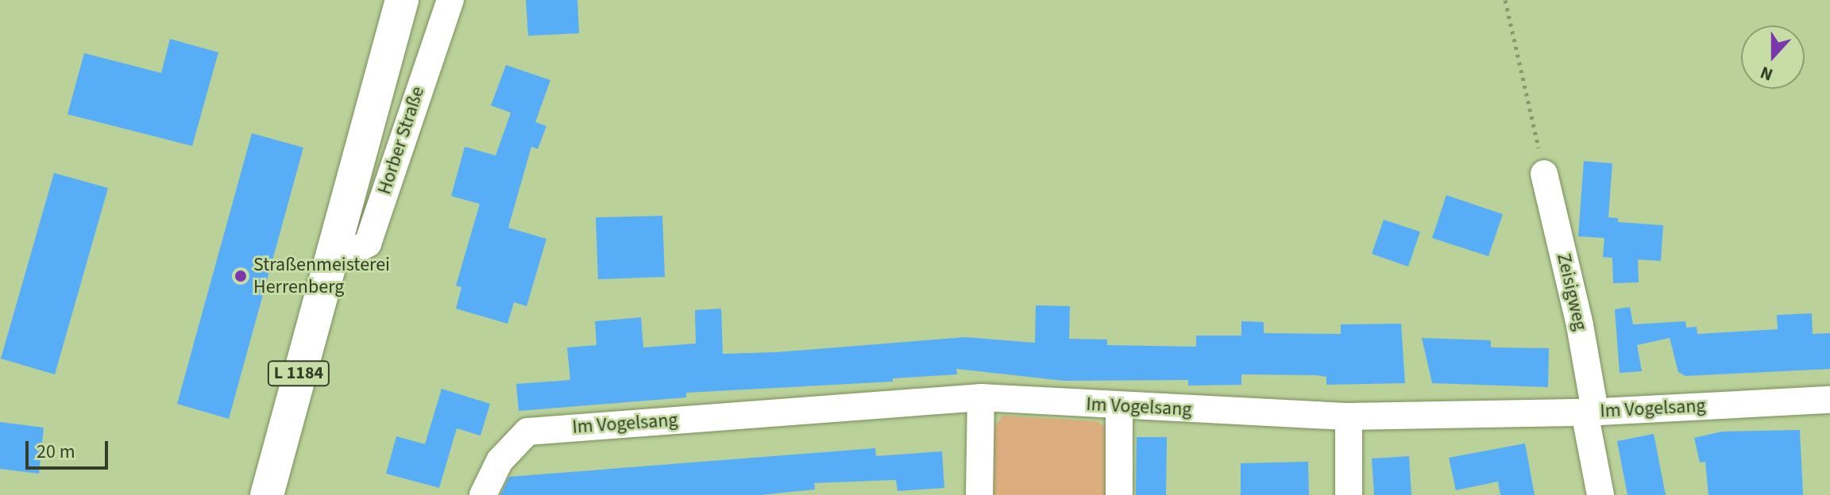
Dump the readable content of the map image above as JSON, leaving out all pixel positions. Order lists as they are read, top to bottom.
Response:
{
  "streets": {
    "main road": ["Horber Straße", "L 1184"],
    "street": ["Zeisigweg", "Im Vogelsang"]
  },
  "crossings": [
    ["Zeisigweg", "Im Vogelsang"]
  ],
  "places": ["Straßenmeisterei Herrenberg"],
  "scale_bar": "20 m",
  "north": "bottom"
}
